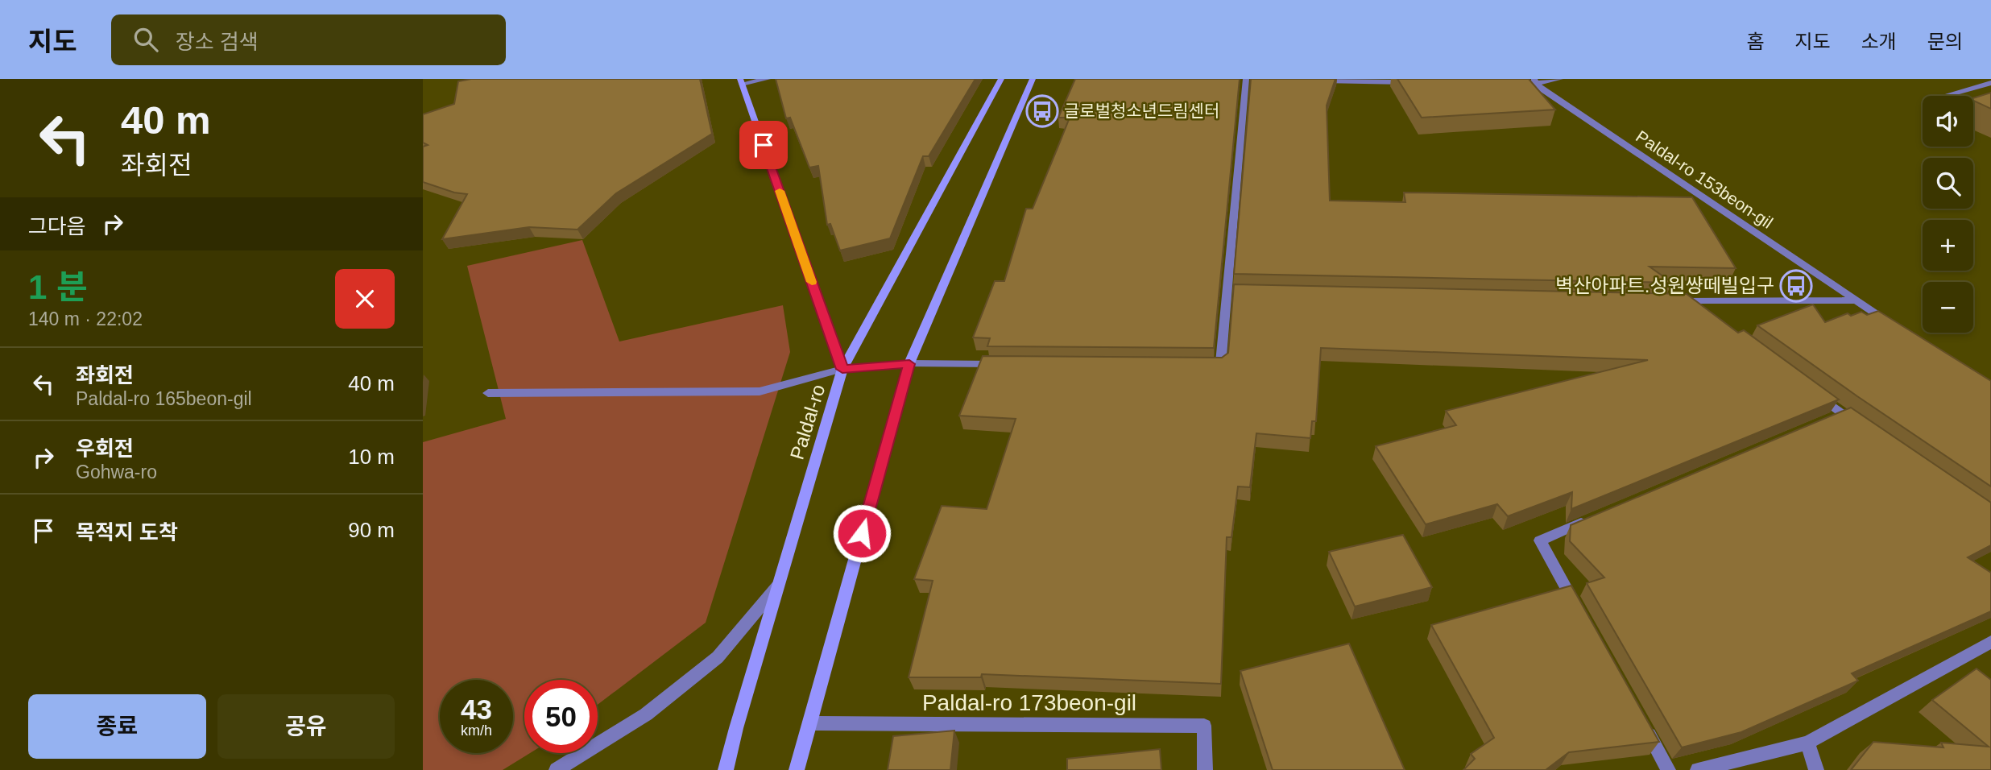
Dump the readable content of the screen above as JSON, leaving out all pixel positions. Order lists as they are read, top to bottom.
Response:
{
  "streets": {
    "main road": ["Paldal-ro"],
    "street": ["Paldal-ro 153beon-gil", "Paldal-ro 173beon-gil"]
  },
  "places": {
    "bus stop": ["글로벌청소년드림센터", "벽산아파트.성원썅떼빌입구"]
  },
  "page": {
    "header": "지도",
    "search": "장소 검색",
    "nav": [
      "홈",
      "지도",
      "소개",
      "문의"
    ],
    "turn": ["40 m", "좌회전"],
    "map_buttons": ["+", "−"],
    "then": "그다음",
    "heading": ["1 분", "140 m · 22:02"],
    "list": [
      {
        "name": "좌회전",
        "note": "Paldal-ro 165beon-gil",
        "value": "40 m"
      },
      {
        "name": "우회전",
        "note": "Gohwa-ro",
        "value": "10 m"
      },
      {
        "name": "목적지 도착",
        "value": "90 m"
      }
    ],
    "speed": "43 km/h",
    "limit": "50",
    "buttons": ["종료", "공유"]
  }
}
